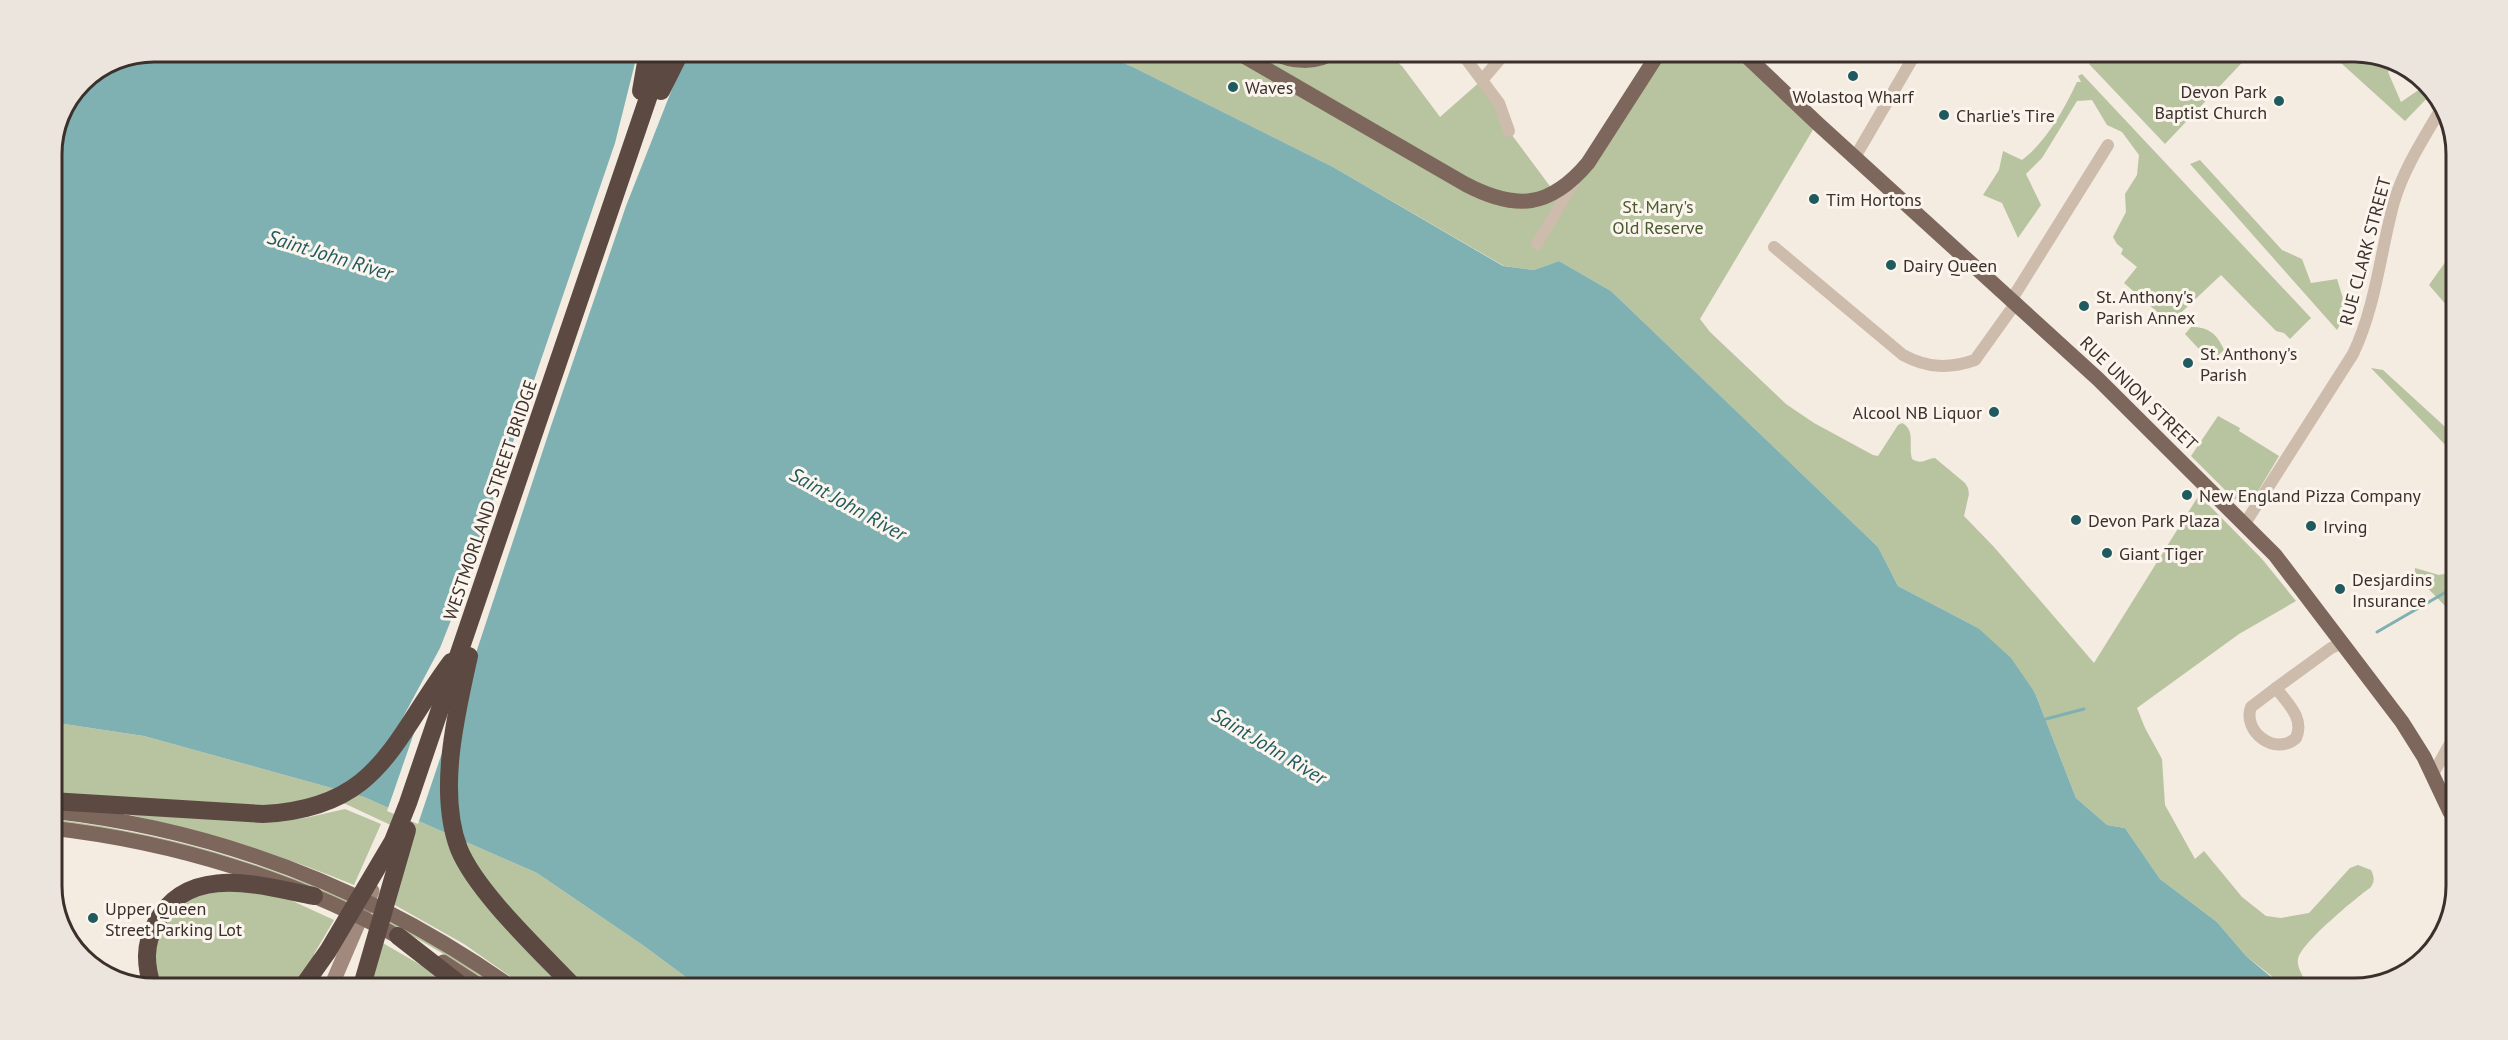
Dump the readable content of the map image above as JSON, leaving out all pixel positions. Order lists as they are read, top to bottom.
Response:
{
  "streets": {
    "highway": ["WESTMORLAND STREET BRIDGE"],
    "main road": ["RUE UNION STREET"],
    "street": ["RUE CLARK STREET"]
  },
  "crossings": [
    ["RUE CLARK STREET", "RUE UNION STREET"]
  ],
  "water": ["Saint John River"],
  "parks": ["St. Mary's Old Reserve"],
  "places": [
    "Wolastoq Wharf",
    "Waves",
    "Devon Park Baptist Church",
    "Charlie's Tire",
    "Tim Hortons",
    "Dairy Queen",
    "St. Anthony's Parish Annex",
    "St. Anthony's Parish",
    "Alcool NB Liquor",
    "New England Pizza Company",
    "Devon Park Plaza",
    "Irving",
    "Giant Tiger",
    "Desjardins Insurance",
    "Upper Queen Street Parking Lot"
  ]
}
